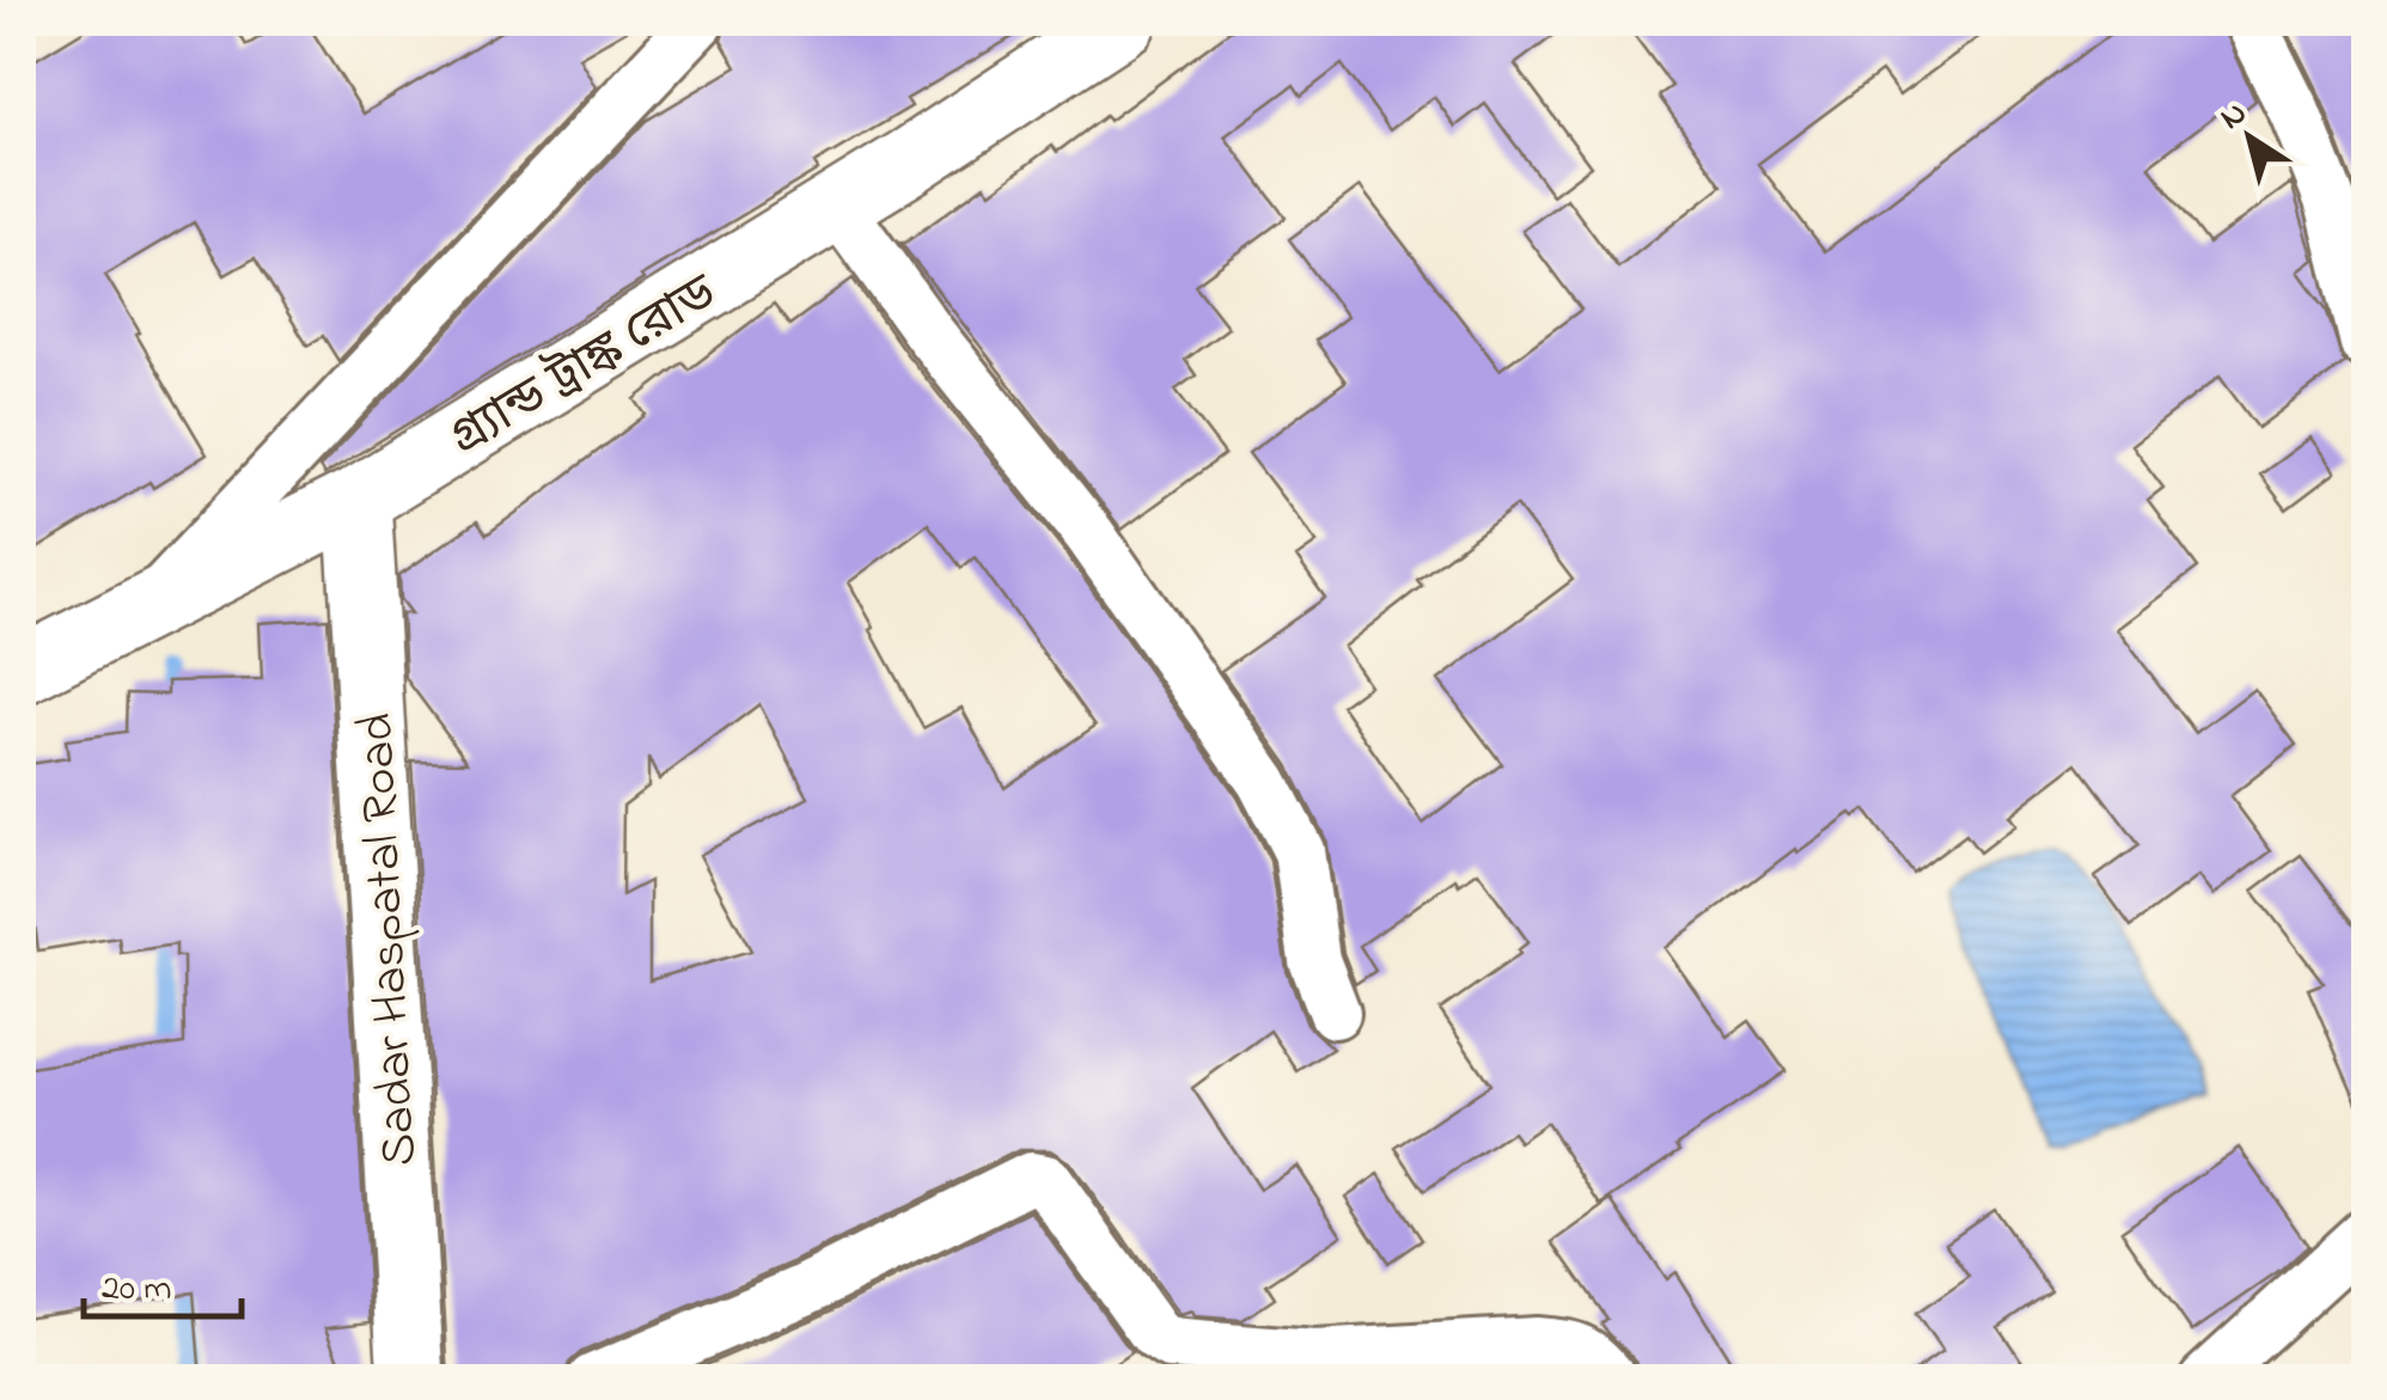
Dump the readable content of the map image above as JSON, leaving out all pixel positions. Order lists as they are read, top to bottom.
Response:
{
  "streets": {
    "main road": ["গ্র্যান্ড ট্রাঙ্ক রোড", "Sadar Haspatal Road"]
  },
  "crossings": [
    ["গ্র্যান্ড ট্রাঙ্ক রোড", "Sadar Haspatal Road"]
  ],
  "scale_bar": "20 m",
  "north": "top left"
}
